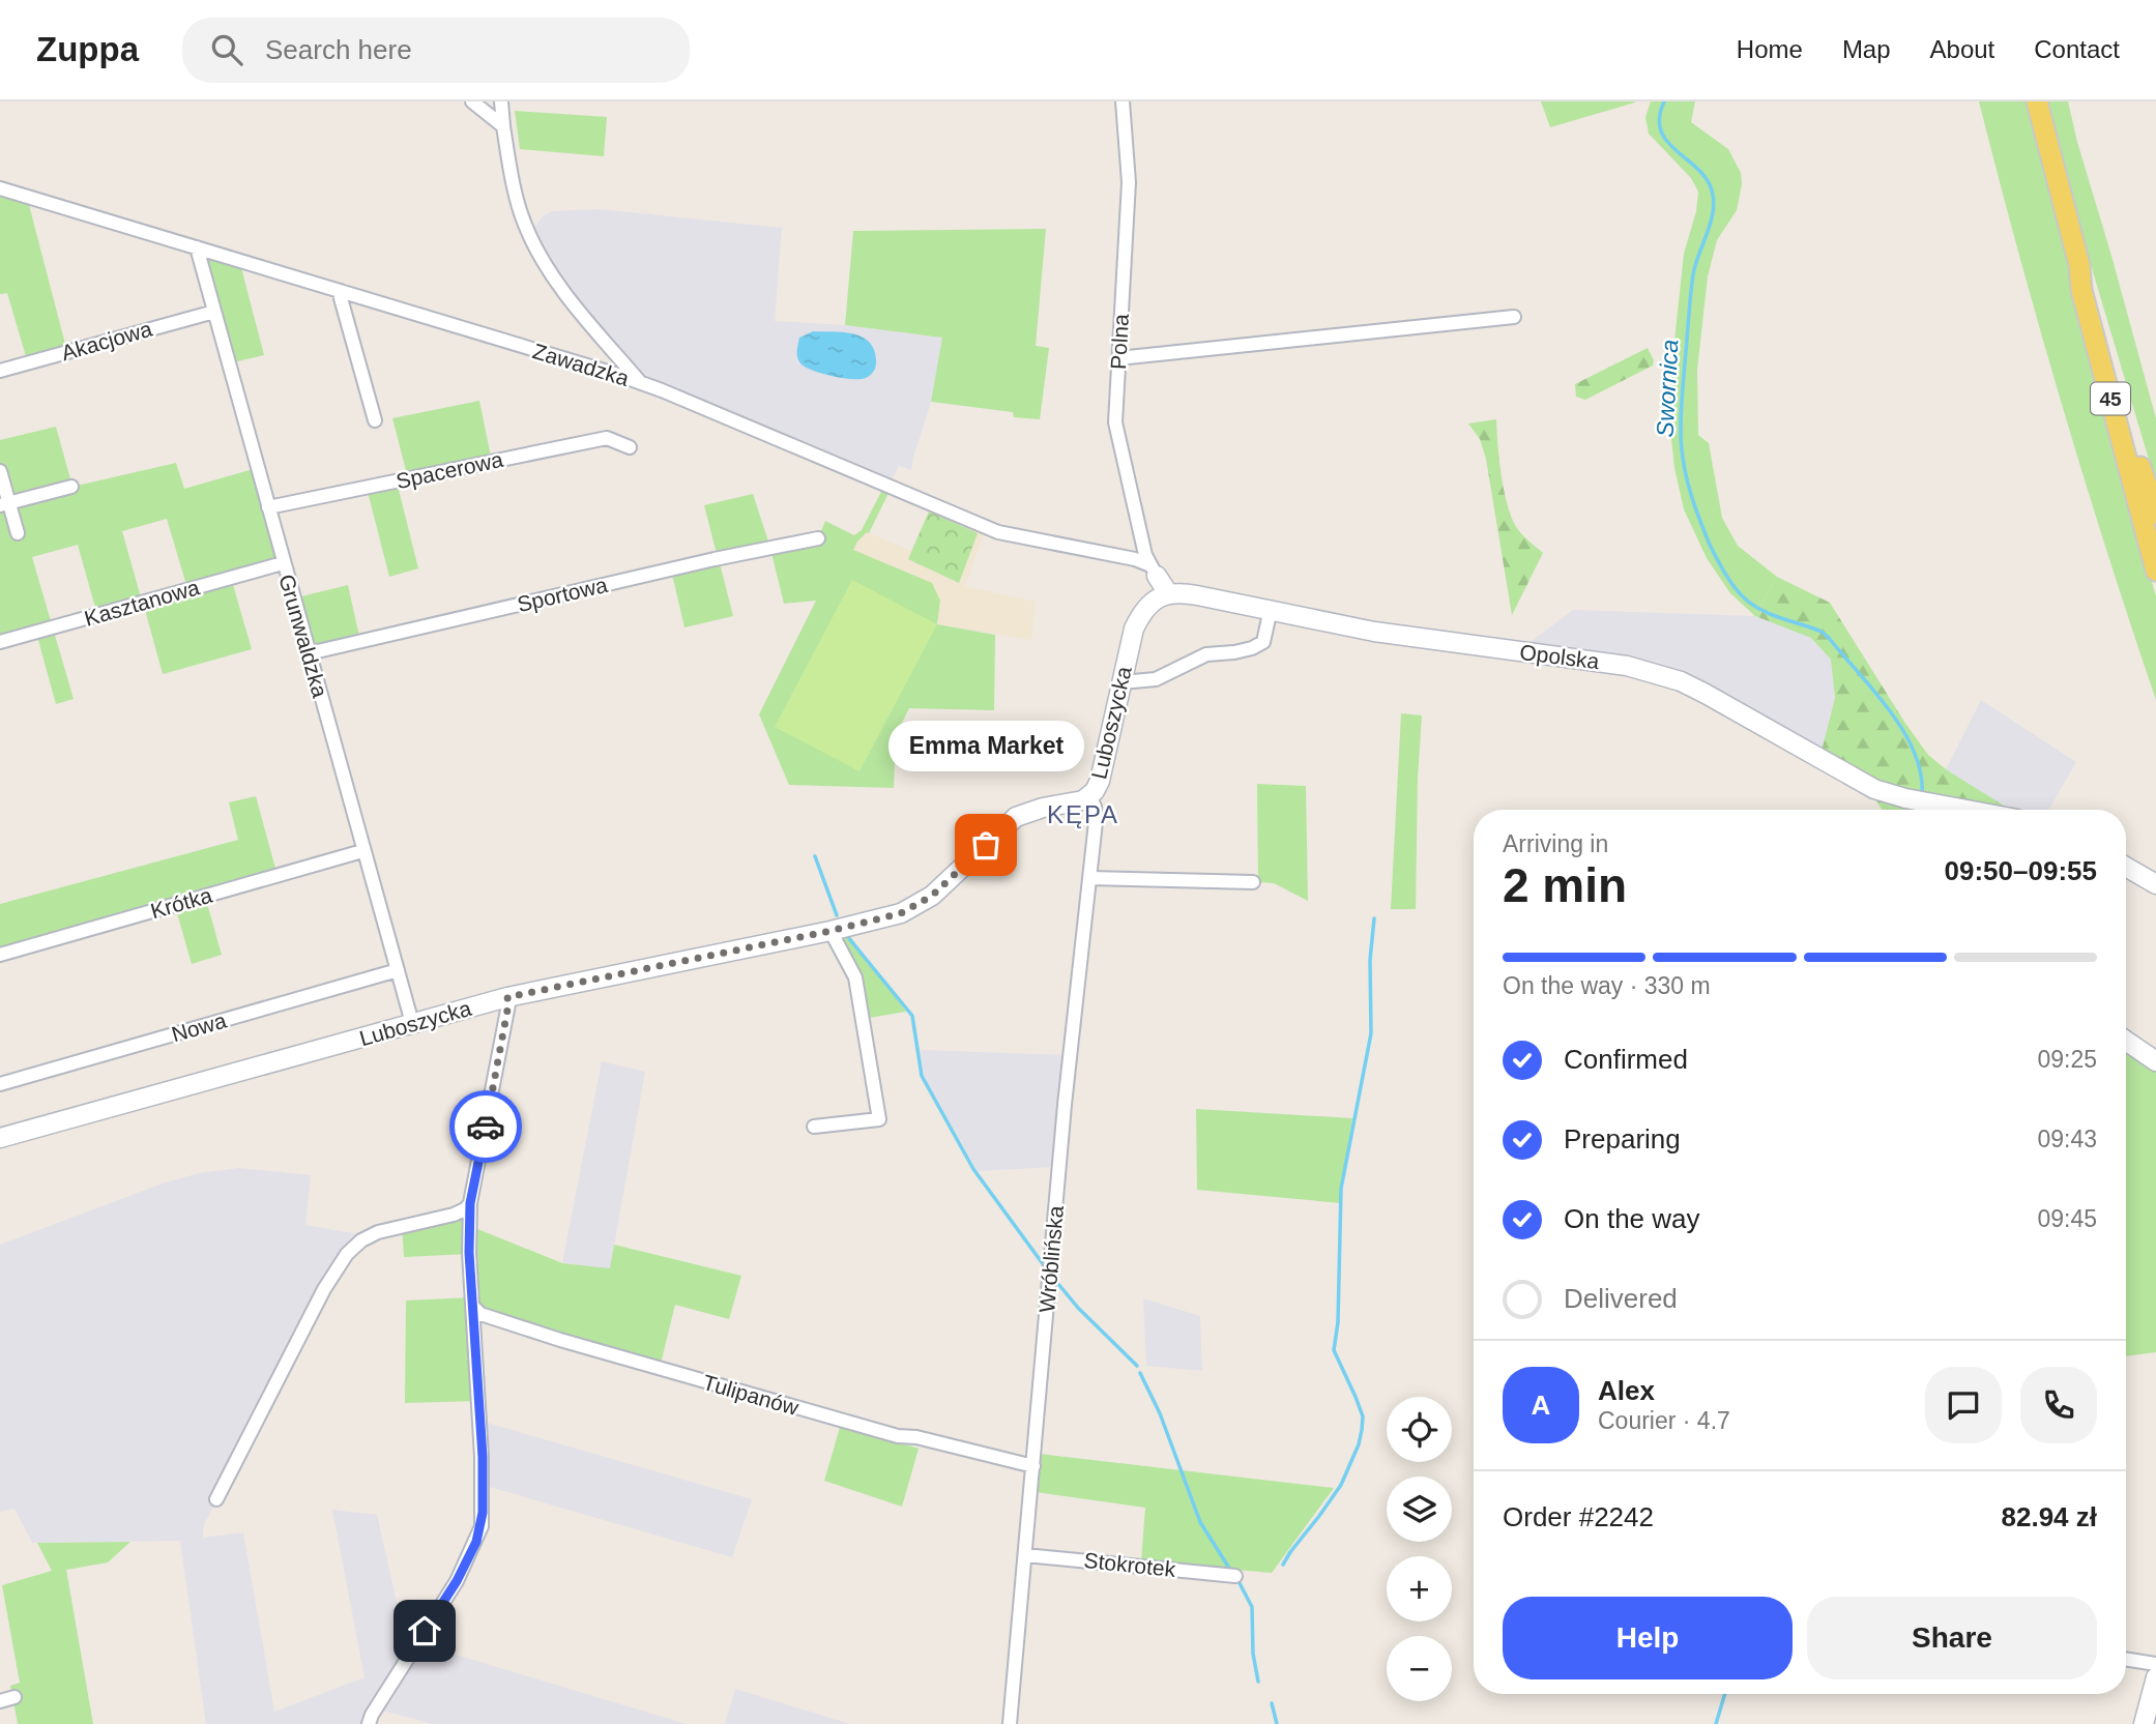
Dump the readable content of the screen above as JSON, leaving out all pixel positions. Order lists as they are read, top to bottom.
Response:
{
  "streets": {
    "main road": ["45"],
    "street": [
      "Akacjowa",
      "Polna",
      "Zawadzka",
      "Spacerowa",
      "Sportowa",
      "Kasztanowa",
      "Grunwaldzka",
      "Opolska",
      "Luboszycka",
      "Krótka",
      "Nowa",
      "Wróblińska",
      "Tulipanów",
      "Stokrotek"
    ]
  },
  "crossings": [
    ["Akacjowa", "Grunwaldzka"],
    ["Polna", "Zawadzka"],
    ["Zawadzka", "Grunwaldzka"],
    ["Spacerowa", "Grunwaldzka"],
    ["Sportowa", "Grunwaldzka"],
    ["Kasztanowa", "Grunwaldzka"],
    ["Grunwaldzka", "Luboszycka"],
    ["Grunwaldzka", "Krótka"],
    ["Grunwaldzka", "Nowa"],
    ["Opolska", "Luboszycka"],
    ["Luboszycka", "Wróblińska"],
    ["Wróblińska", "Tulipanów"],
    ["Wróblińska", "Stokrotek"]
  ],
  "districts": ["KĘPA"],
  "water": ["Swornica"],
  "places": ["Emma Market"],
  "page": {
    "header": "Zuppa",
    "search": "Search here",
    "nav": [
      "Home",
      "Map",
      "About",
      "Contact"
    ],
    "bubble": "Emma Market",
    "heading": ["2 min", "Arriving in", "09:50–09:55"],
    "panel": [
      "Alex",
      "Courier · 4.7",
      "Order #2242",
      "82.94 zł"
    ],
    "bar": "On the way · 330 m",
    "list": [
      ["Confirmed", "09:25"],
      ["Preparing", "09:43"],
      ["On the way", "09:45"],
      "Delivered"
    ],
    "round": "A",
    "map_buttons": ["+", "−"],
    "buttons": ["Help", "Share"]
  }
}
